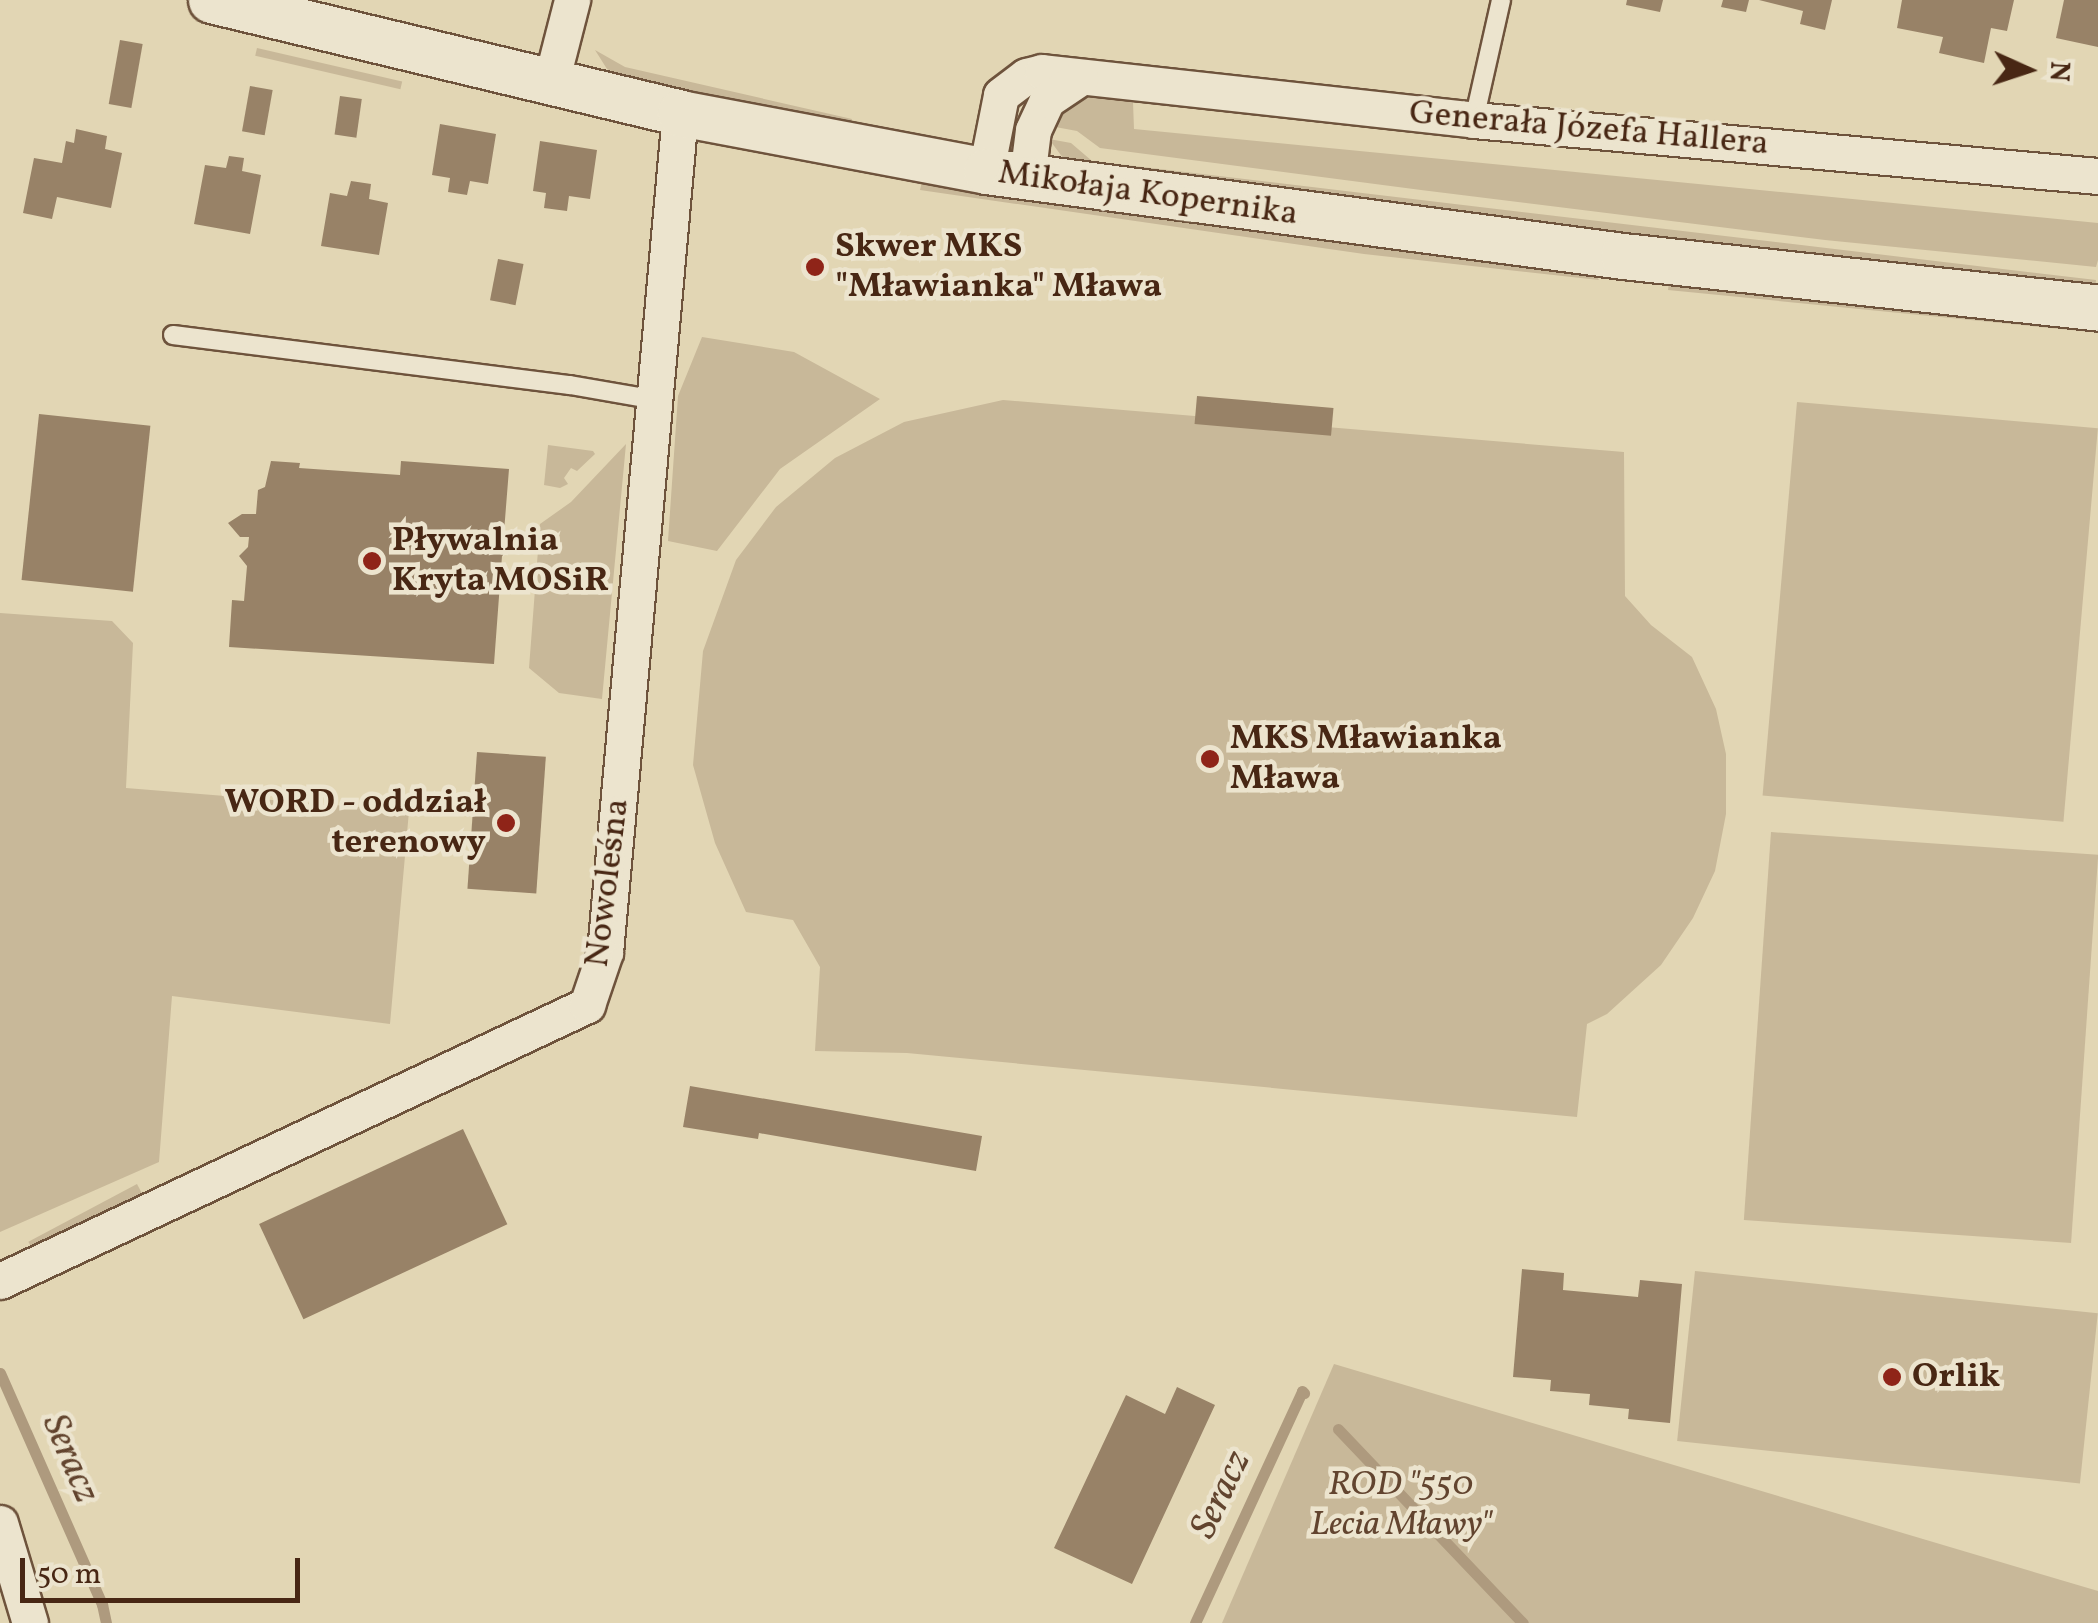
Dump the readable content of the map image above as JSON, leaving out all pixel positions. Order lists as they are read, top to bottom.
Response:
{
  "streets": {
    "street": ["Generała Józefa Hallera", "Mikołaja Kopernika", "Nowoleśna"]
  },
  "crossings": [
    ["Generała Józefa Hallera", "Mikołaja Kopernika"],
    ["Mikołaja Kopernika", "Nowoleśna"]
  ],
  "water": ["Seracz"],
  "parks": ["ROD \"550 Lecia Mławy\""],
  "places": [
    "Skwer MKS \"Mławianka\" Mława",
    "Pływalnia Kryta MOSiR",
    "MKS Mławianka Mława",
    "WORD - oddział terenowy",
    "Orlik"
  ],
  "scale_bar": "50 m",
  "north": "right"
}
